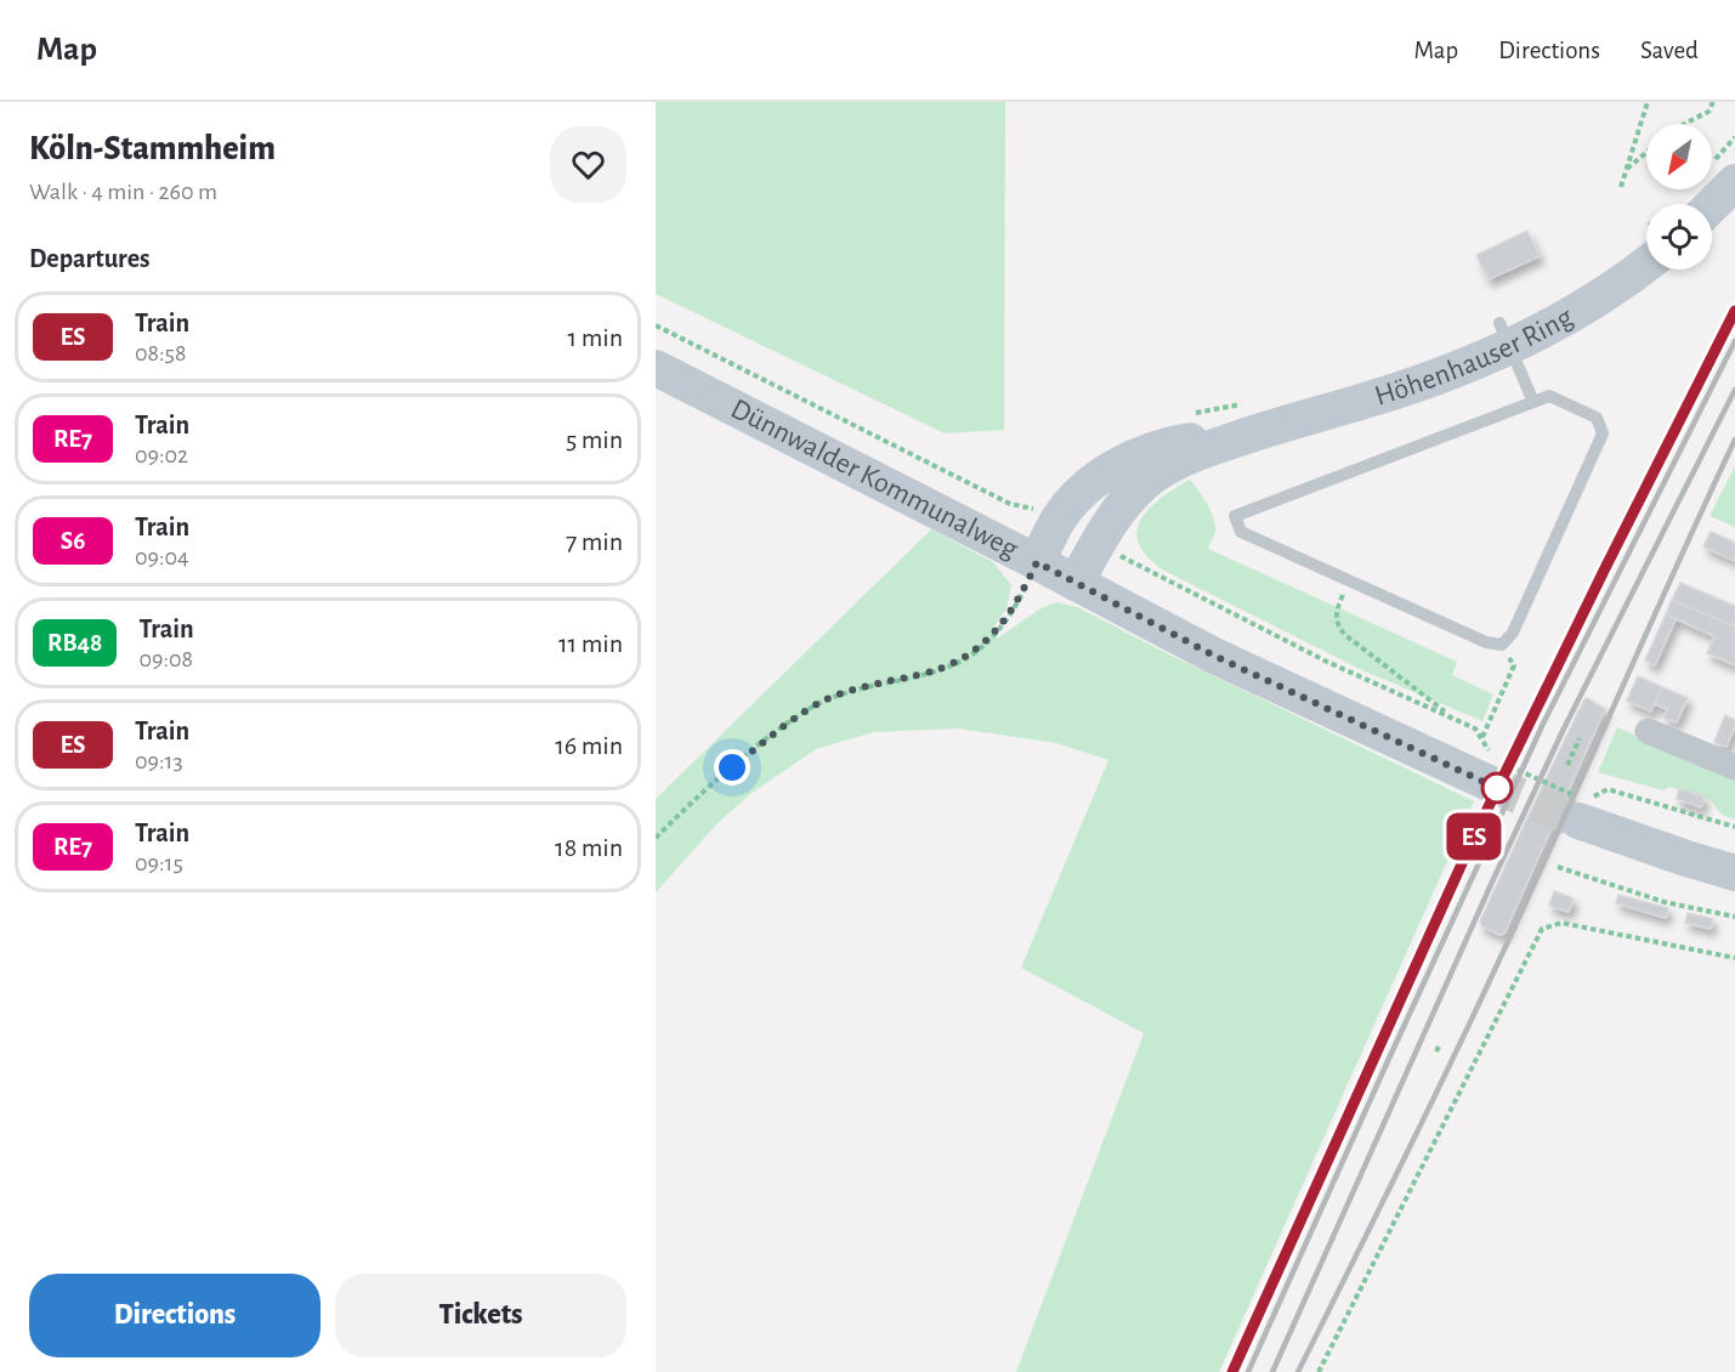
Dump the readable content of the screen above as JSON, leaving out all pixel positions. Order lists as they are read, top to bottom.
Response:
{
  "streets": {
    "main road": ["Höhenhauser Ring", "Dünnwalder Kommunalweg"]
  },
  "crossings": [
    ["Höhenhauser Ring", "Dünnwalder Kommunalweg"]
  ],
  "north": "bottom left",
  "page": {
    "header": "Map",
    "nav": ["Map", "Directions", "Saved"],
    "heading": [
      ["Köln-Stammheim", "Walk · 4 min · 260 m"],
      "Departures"
    ],
    "on_map": "ES",
    "list": [
      {
        "mark": "ES",
        "name": "Train",
        "note": "08:58",
        "value": "1 min"
      },
      {
        "mark": "RE7",
        "name": "Train",
        "note": "09:02",
        "value": "5 min"
      },
      {
        "mark": "S6",
        "name": "Train",
        "note": "09:04",
        "value": "7 min"
      },
      {
        "mark": "RB48",
        "name": "Train",
        "note": "09:08",
        "value": "11 min"
      },
      {
        "mark": "ES",
        "name": "Train",
        "note": "09:13",
        "value": "16 min"
      },
      {
        "mark": "RE7",
        "name": "Train",
        "note": "09:15",
        "value": "18 min"
      }
    ],
    "buttons": ["Directions", "Tickets"]
  }
}
